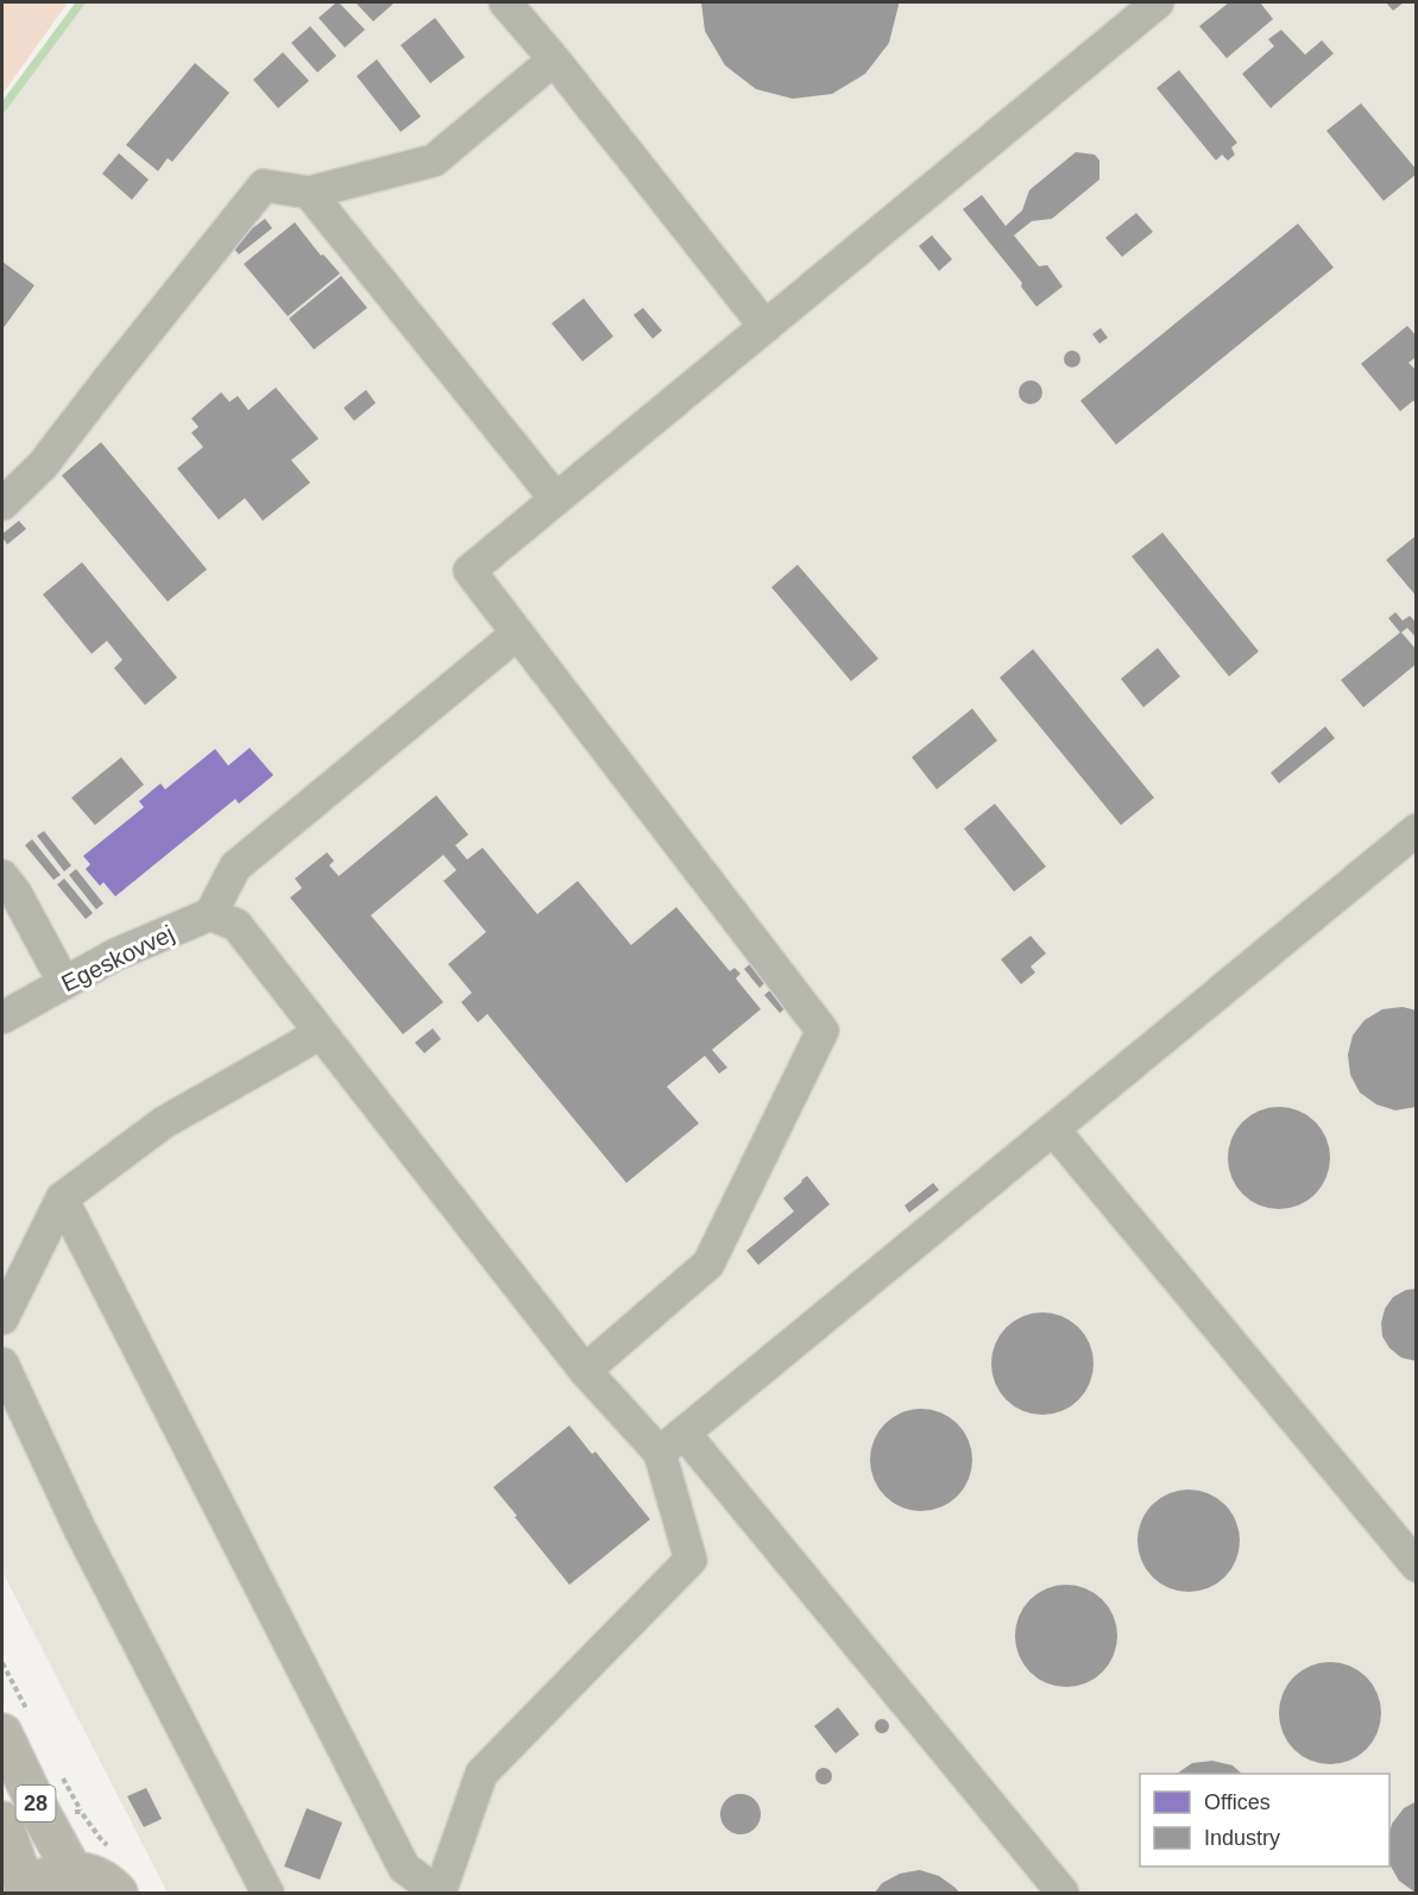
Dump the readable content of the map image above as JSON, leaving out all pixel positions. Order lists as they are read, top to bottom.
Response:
{
  "streets": {
    "main road": ["28"],
    "lane": ["Egeskovvej"]
  },
  "legend": ["Offices", "Industry"]
}
